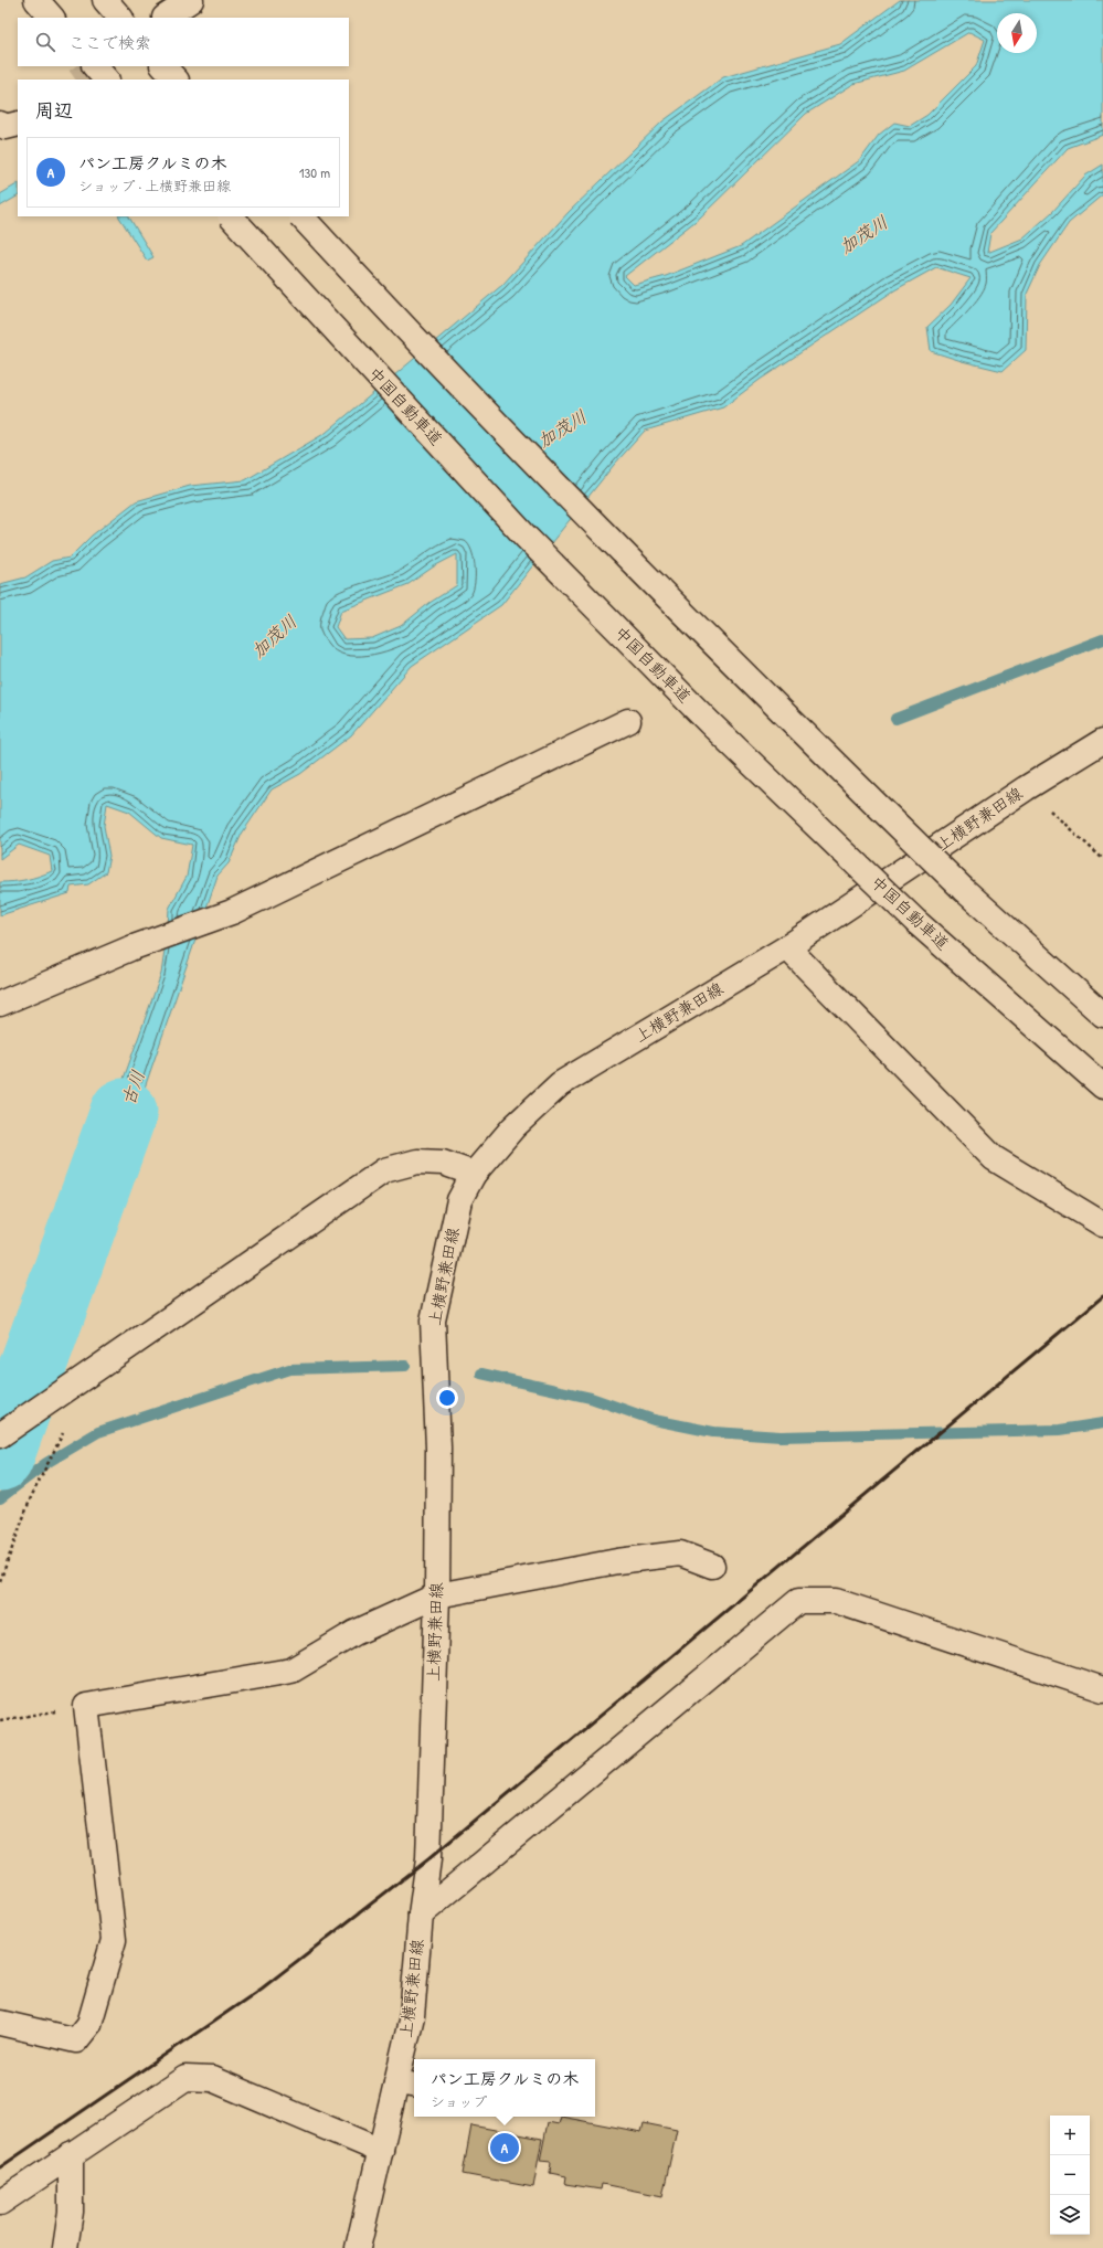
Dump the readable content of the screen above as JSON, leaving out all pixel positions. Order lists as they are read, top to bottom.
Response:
{
  "streets": {
    "main road": ["中国自動車道", "上横野兼田線"]
  },
  "water": ["加茂川", "古川"],
  "north": "bottom",
  "page": {
    "search": "ここで検索",
    "heading": "周辺",
    "list": [
      {
        "mark": "A",
        "name": "パン工房クルミの木",
        "note": "ショップ · 上横野兼田線",
        "value": "130 m"
      }
    ],
    "popup": ["パン工房クルミの木", "ショップ"],
    "map_buttons": ["+", "−"],
    "pins": "A"
  }
}
